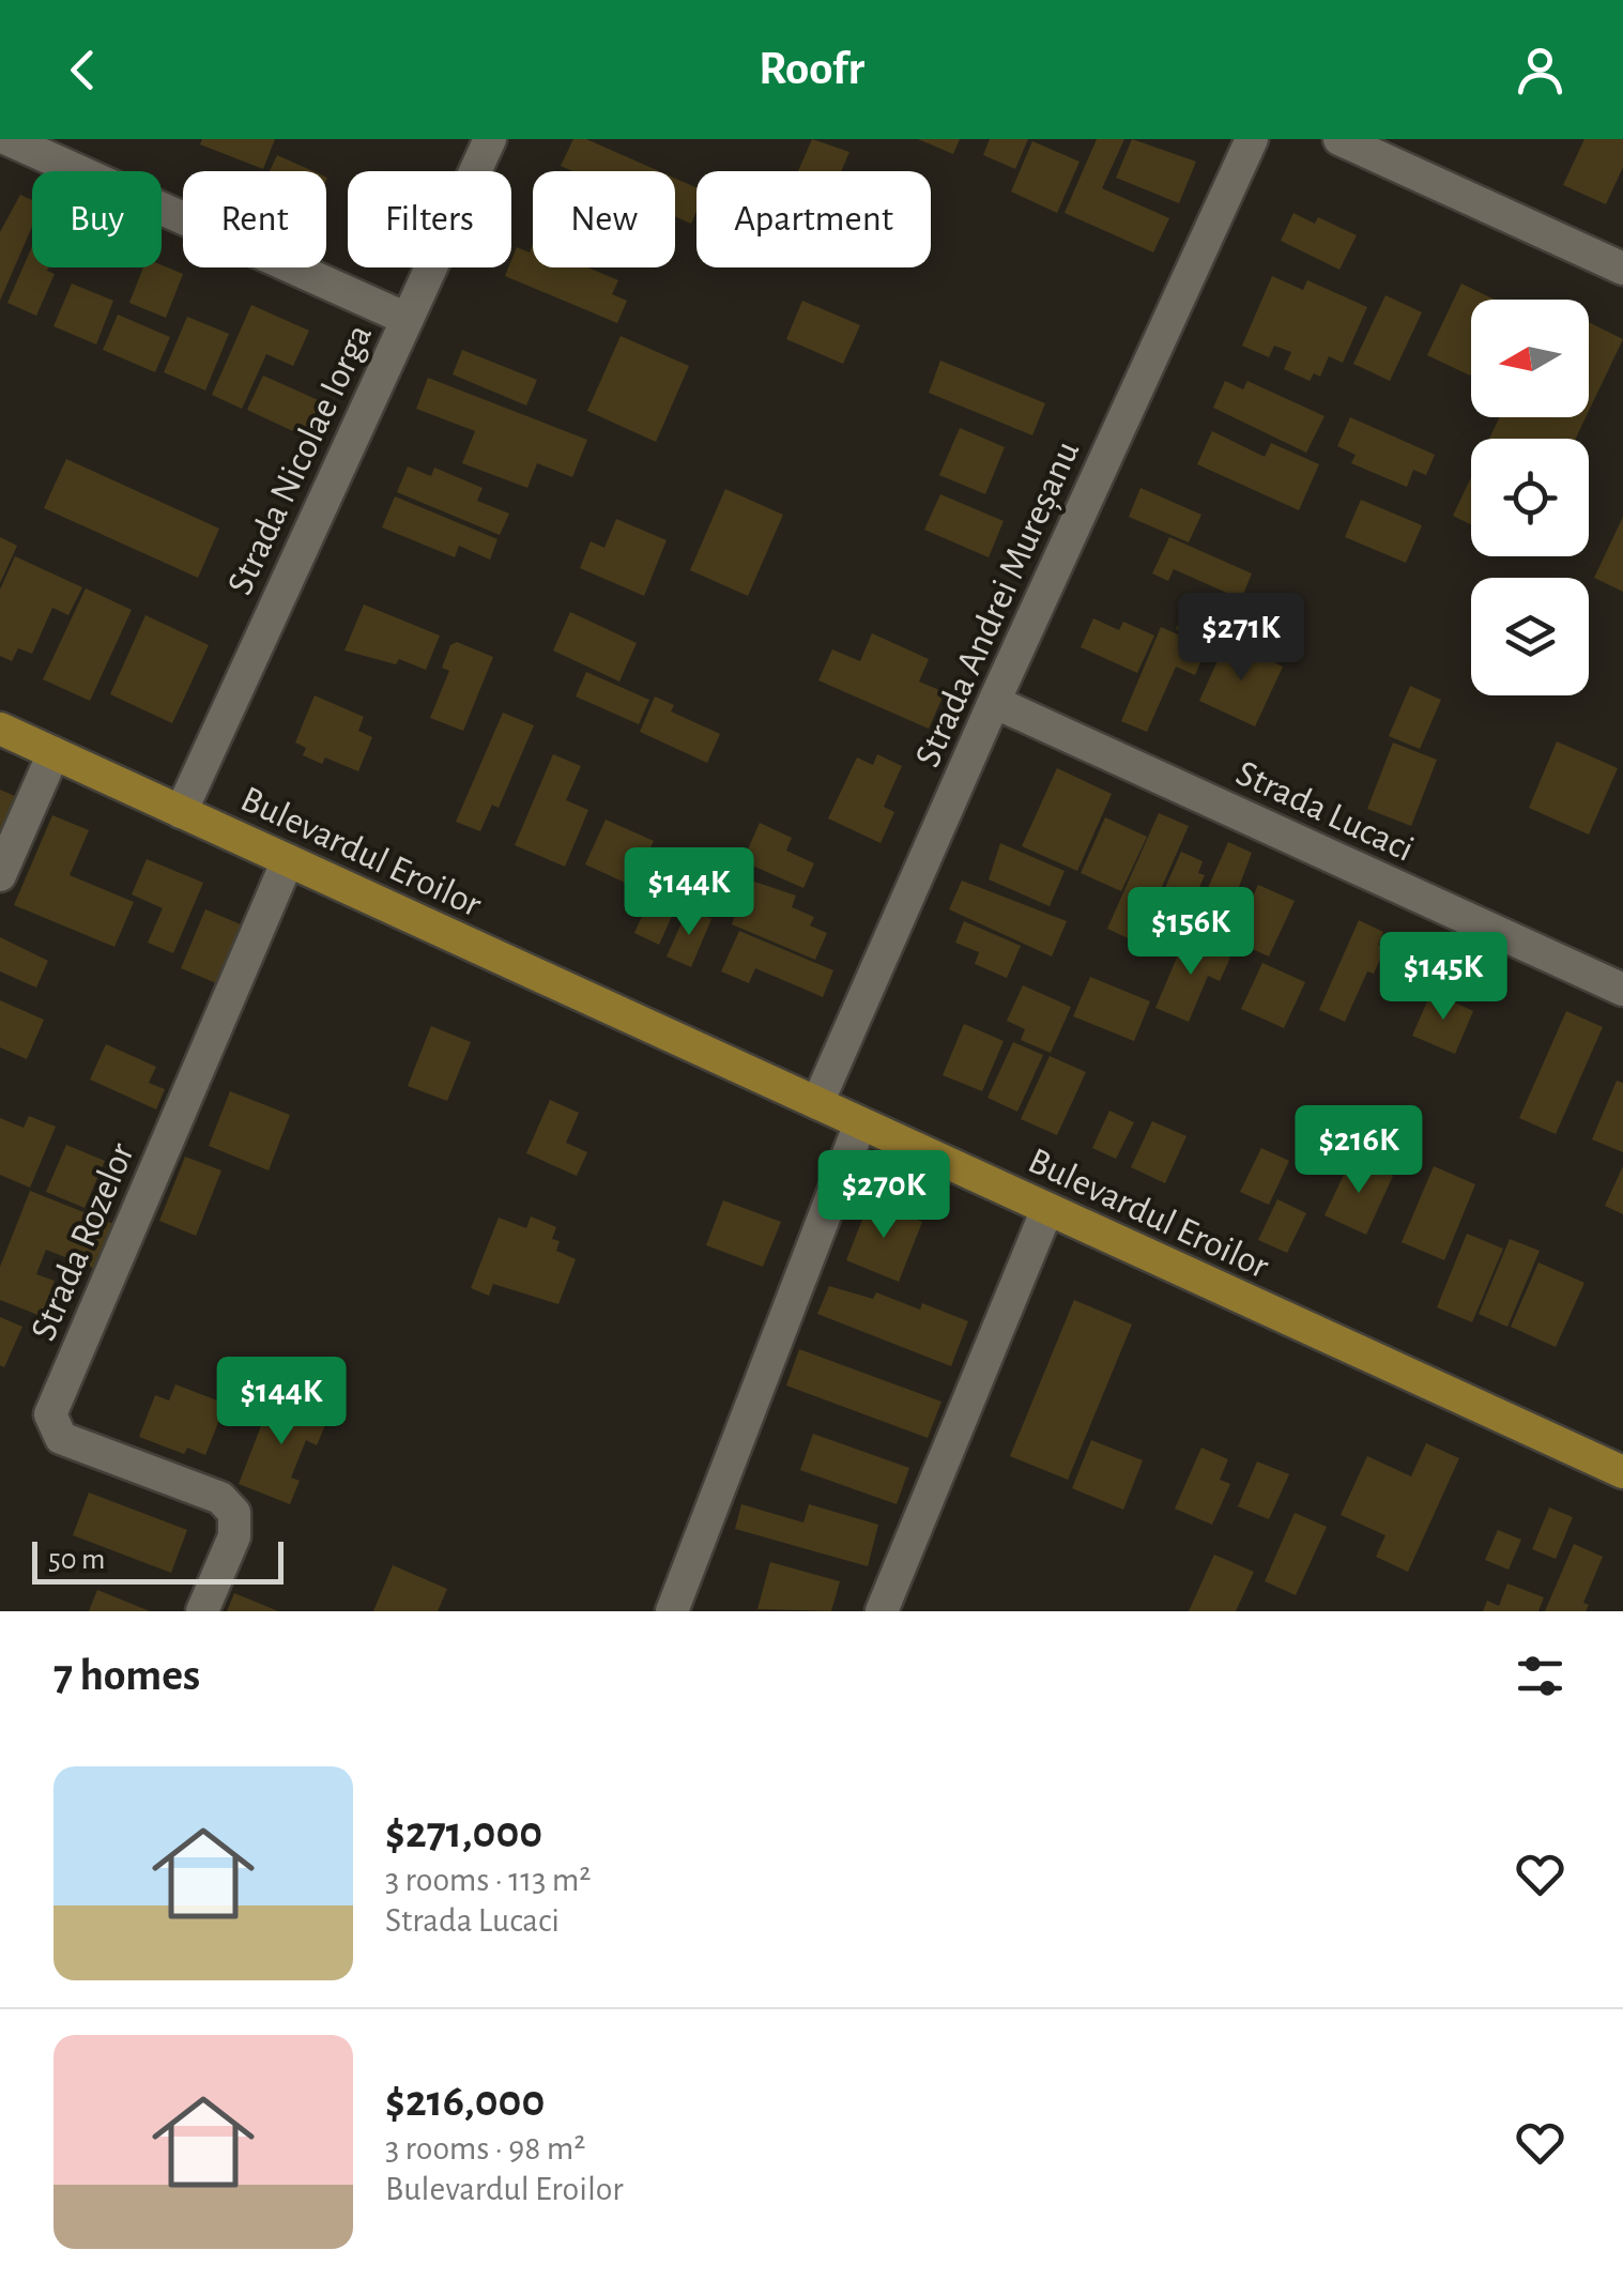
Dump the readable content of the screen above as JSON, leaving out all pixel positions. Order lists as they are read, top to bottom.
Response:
{
  "streets": {
    "main road": ["Bulevardul Eroilor"],
    "street": [
      "Strada Nicolae Iorga",
      "Strada Andrei Mureșanu",
      "Strada Lucaci",
      "Strada Rozelor"
    ]
  },
  "crossings": [
    ["Strada Nicolae Iorga", "Bulevardul Eroilor"],
    ["Strada Andrei Mureșanu", "Strada Lucaci"],
    ["Strada Andrei Mureșanu", "Bulevardul Eroilor"],
    ["Bulevardul Eroilor", "Strada Rozelor"]
  ],
  "scale_bar": "50 m",
  "north": "left",
  "page": {
    "header": "Roofr",
    "chip": [
      "Buy",
      "Rent",
      "Filters",
      "New",
      "Apartment"
    ],
    "price": [
      "$271K",
      "$144K",
      "$156K",
      "$145K",
      "$216K",
      "$270K",
      "$144K"
    ],
    "scale": "50 m",
    "heading": "7 homes",
    "list": [
      {
        "name": "$271,000",
        "note": "3 rooms · 113 m² · Strada Lucaci"
      },
      {
        "name": "$216,000",
        "note": "3 rooms · 98 m² · Bulevardul Eroilor"
      }
    ]
  }
}
